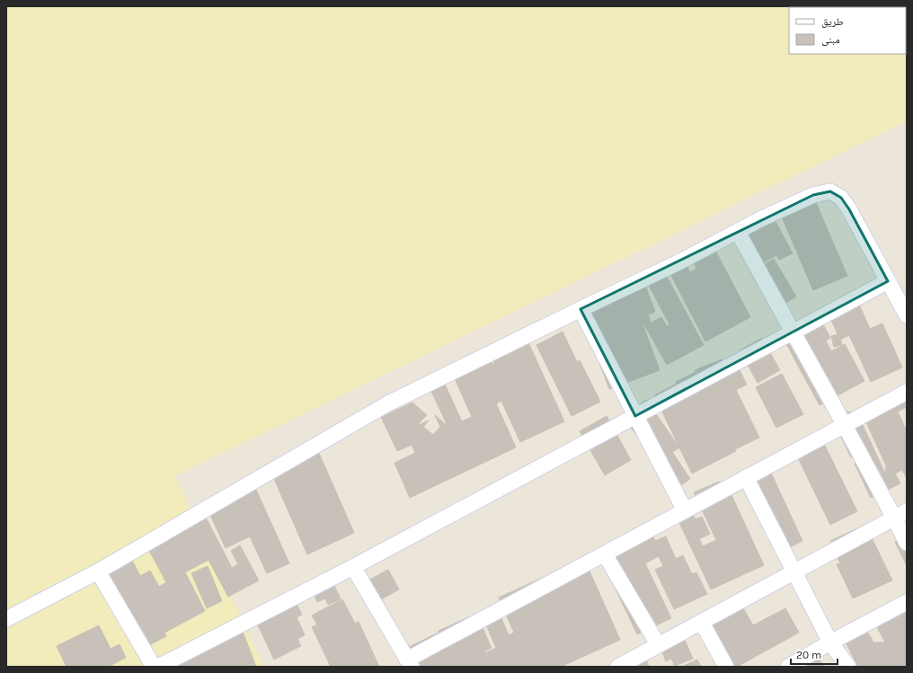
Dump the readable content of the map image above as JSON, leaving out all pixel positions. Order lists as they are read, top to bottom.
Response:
{
  "legend": ["طريق", "مبنى"],
  "scale_bar": "20 m"
}
